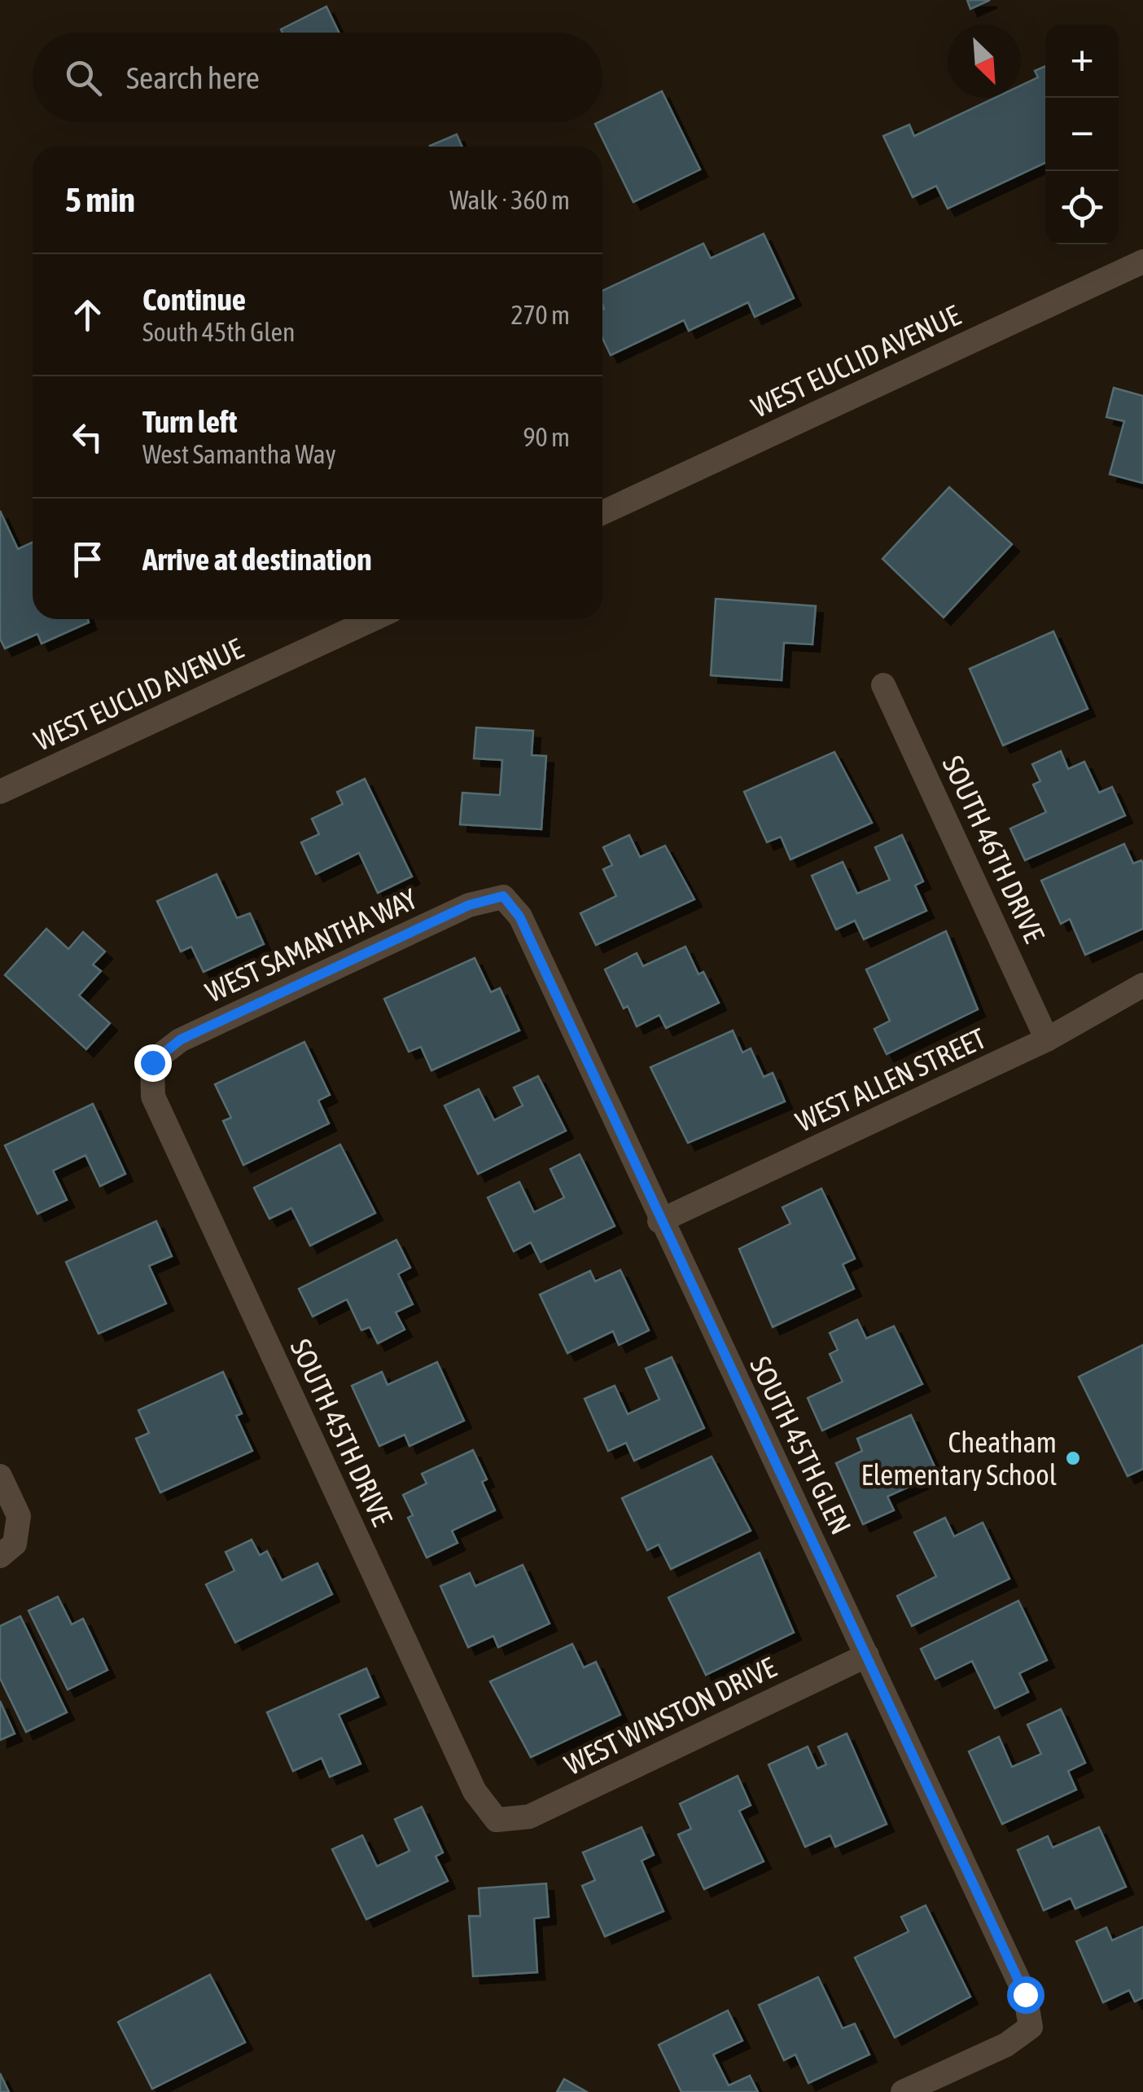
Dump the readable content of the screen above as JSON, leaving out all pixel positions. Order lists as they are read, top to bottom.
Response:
{
  "streets": {
    "street": [
      "WEST EUCLID AVENUE",
      "SOUTH 46TH DRIVE",
      "WEST SAMANTHA WAY",
      "WEST ALLEN STREET",
      "SOUTH 45TH DRIVE",
      "SOUTH 45TH GLEN",
      "WEST WINSTON DRIVE"
    ]
  },
  "crossings": [
    ["SOUTH 46TH DRIVE", "WEST ALLEN STREET"],
    ["WEST SAMANTHA WAY", "SOUTH 45TH DRIVE"],
    ["WEST SAMANTHA WAY", "SOUTH 45TH GLEN"],
    ["WEST ALLEN STREET", "SOUTH 45TH GLEN"],
    ["SOUTH 45TH DRIVE", "WEST WINSTON DRIVE"],
    ["SOUTH 45TH GLEN", "WEST WINSTON DRIVE"]
  ],
  "places": ["Cheatham Elementary School"],
  "north": "bottom right",
  "page": {
    "map_buttons": ["+", "−"],
    "search": "Search here",
    "heading": ["5 min", "Walk · 360 m"],
    "list": [
      ["Continue", "South 45th Glen", "270 m"],
      ["Turn left", "West Samantha Way", "90 m"],
      "Arrive at destination"
    ]
  }
}
